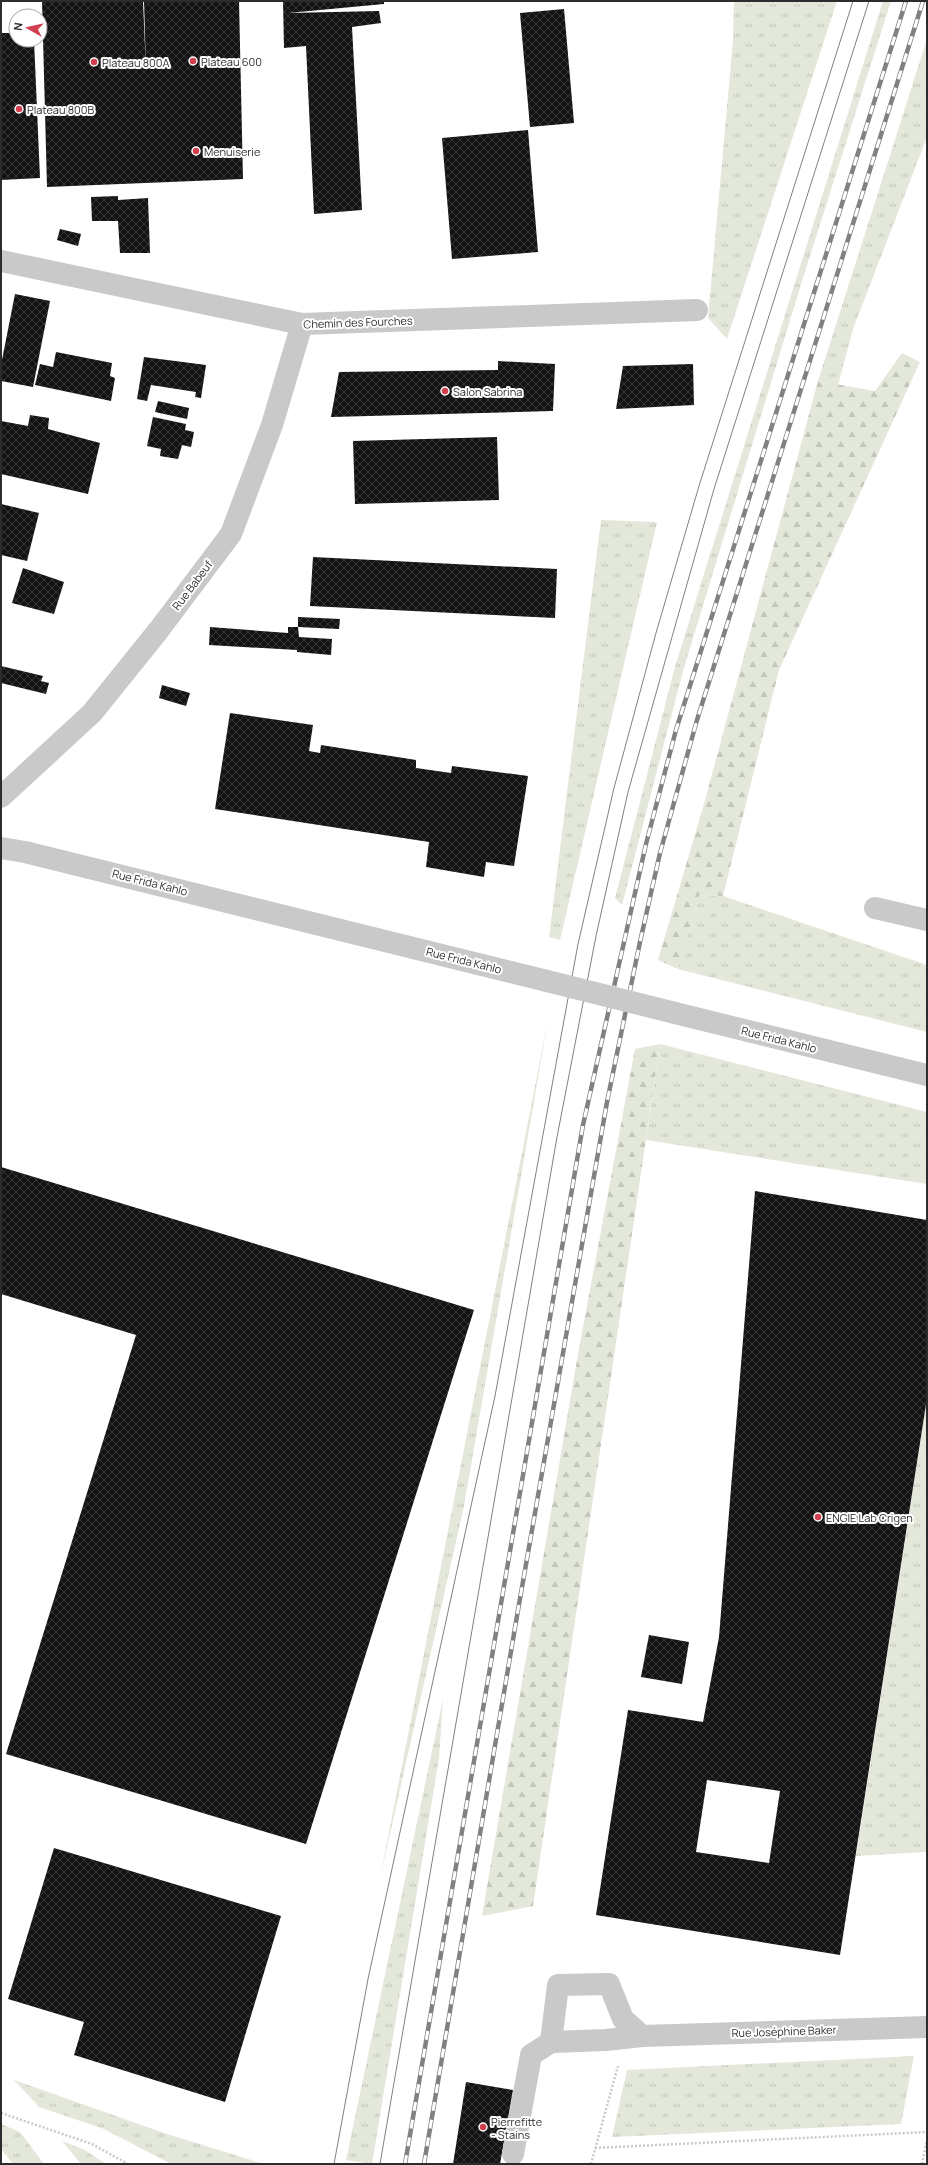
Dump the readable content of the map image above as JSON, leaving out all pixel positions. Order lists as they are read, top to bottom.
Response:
{
  "streets": {
    "street": [
      "Chemin des Fourches",
      "Rue Babeuf",
      "Rue Frida Kahlo",
      "Rue Joséphine Baker"
    ]
  },
  "crossings": [
    ["Chemin des Fourches", "Rue Babeuf"]
  ],
  "places": [
    "Plateau 600",
    "Plateau 800A",
    "Plateau 800B",
    "Menuiserie",
    "Salon Sabrina",
    "ENGIE Lab Crigen",
    "Pierrefitte - Stains"
  ],
  "north": "left"
}
